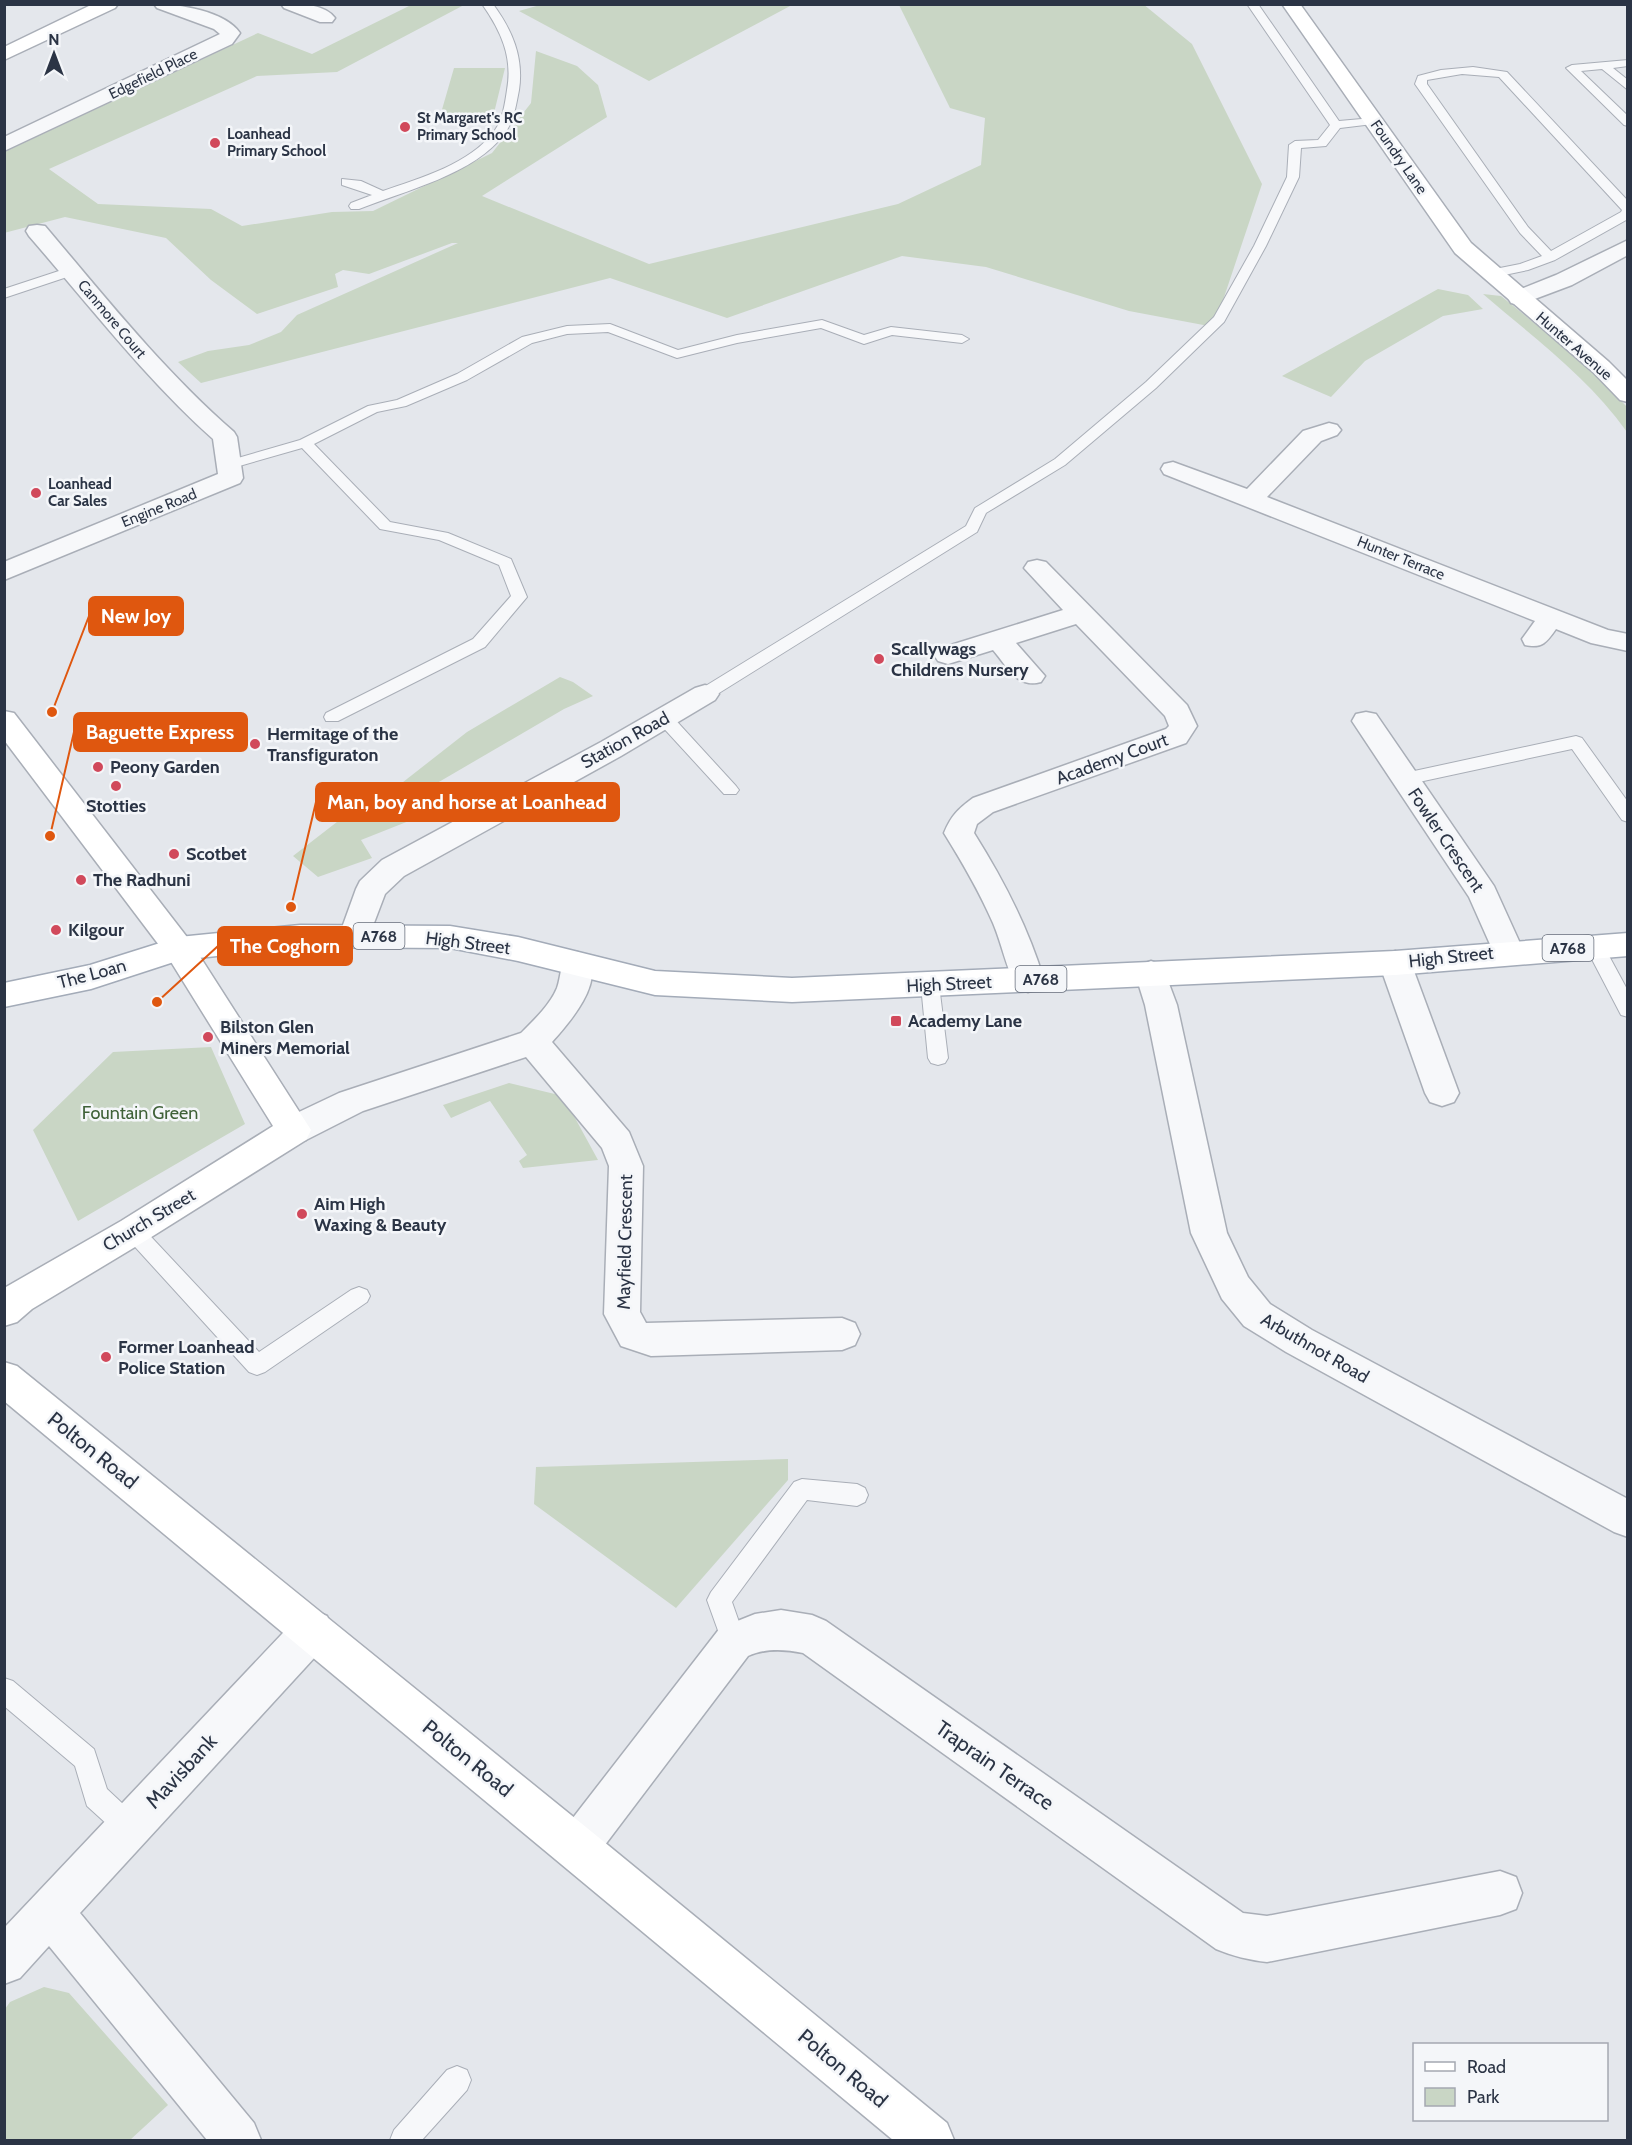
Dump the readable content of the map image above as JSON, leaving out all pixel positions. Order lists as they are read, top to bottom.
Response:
{
  "streets": {
    "street": [
      "Edgefield Place",
      "Foundry Lane",
      "Canmore Court",
      "Hunter Avenue",
      "Engine Road",
      "Hunter Terrace",
      "Station Road",
      "Academy Court",
      "Fowler Crescent",
      "A768",
      "High Street",
      "The Loan",
      "Church Street",
      "Mayfield Crescent",
      "Arbuthnot Road",
      "Polton Road",
      "Traprain Terrace",
      "Mavisbank"
    ]
  },
  "crossings": [
    ["Foundry Lane", "Hunter Avenue"],
    ["Canmore Court", "Engine Road"],
    ["Station Road", "High Street"],
    ["Academy Court", "High Street"],
    ["Fowler Crescent", "A768"],
    ["Fowler Crescent", "High Street"],
    ["A768", "High Street"],
    ["High Street", "The Loan"],
    ["High Street", "Arbuthnot Road"],
    ["Polton Road", "Traprain Terrace"],
    ["Polton Road", "Mavisbank"]
  ],
  "parks": ["Fountain Green"],
  "places": {
    "other": [
      "St Margaret's RC Primary School",
      "Loanhead Primary School",
      "Loanhead Car Sales",
      "Scallywags Childrens Nursery",
      "New Joy",
      "Hermitage of the Transfiguraton",
      "Peony Garden",
      "Stotties",
      "Baguette Express",
      "Scotbet",
      "The Radhuni",
      "Man, boy and horse at Loanhead",
      "Kilgour",
      "The Coghorn",
      "Bilston Glen Miners Memorial",
      "Aim High Waxing & Beauty",
      "Former Loanhead Police Station"
    ],
    "transit": ["Academy Lane"]
  },
  "legend": ["Road", "Park"],
  "north": "top"
}
